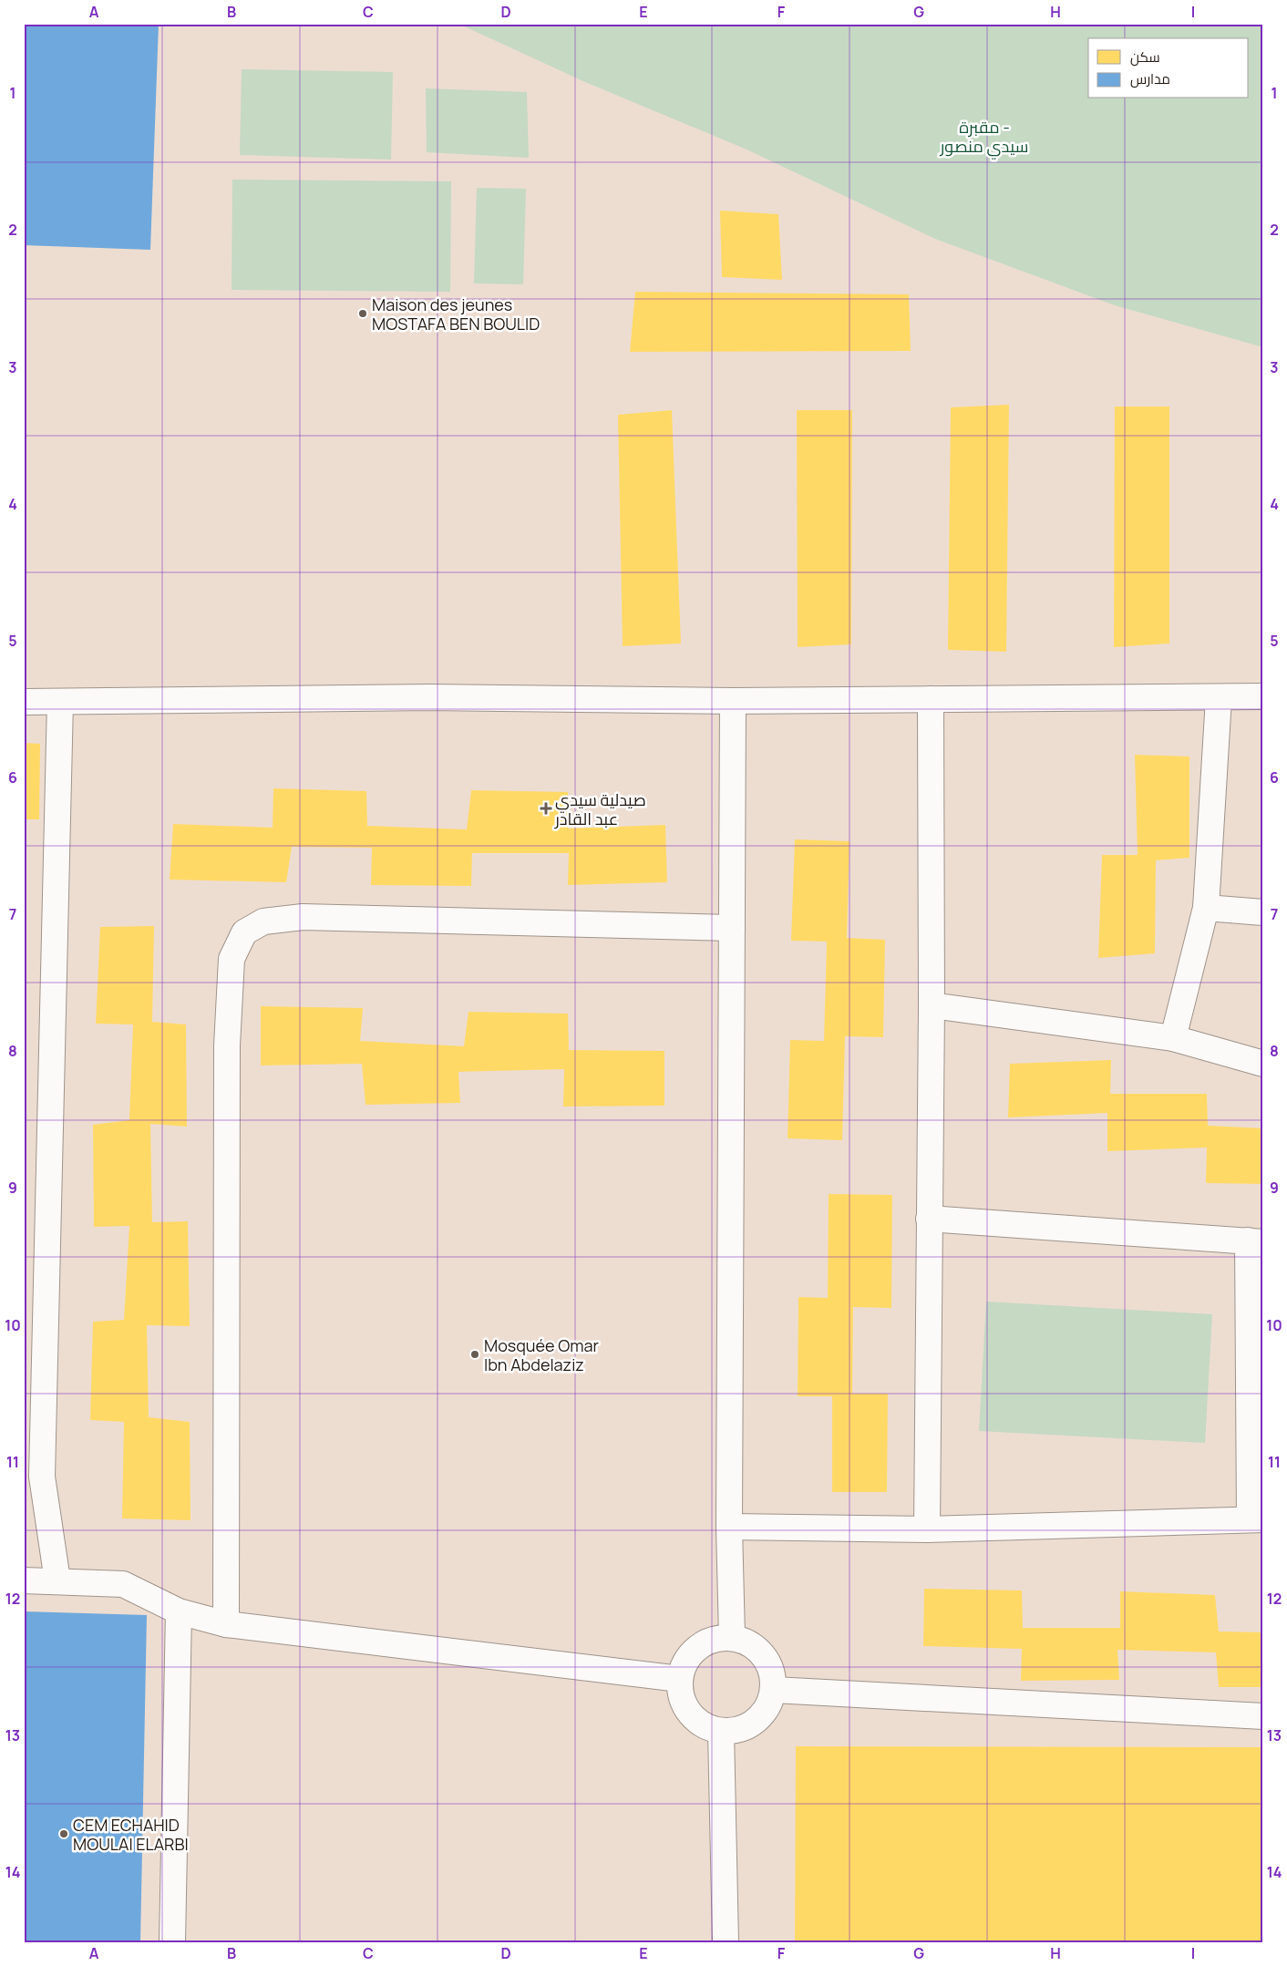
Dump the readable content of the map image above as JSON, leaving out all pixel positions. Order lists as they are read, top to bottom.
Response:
{
  "parks": ["مقبرة - سيدي منصور"],
  "places": {
    "other": ["Maison des jeunes MOSTAFA BEN BOULID", "Mosquée Omar Ibn Abdelaziz", "CEM ECHAHID MOULAI ELARBI"],
    "health": ["صيدلية سيدي عبد القادر"]
  },
  "legend": ["سكن", "مدارس"],
  "grid": {
    "columns": [
      "A",
      "B",
      "C",
      "D",
      "E",
      "F",
      "G",
      "H",
      "I"
    ],
    "rows": [
      "1",
      "2",
      "3",
      "4",
      "5",
      "6",
      "7",
      "8",
      "9",
      "10",
      "11",
      "12",
      "13",
      "14"
    ]
  }
}
